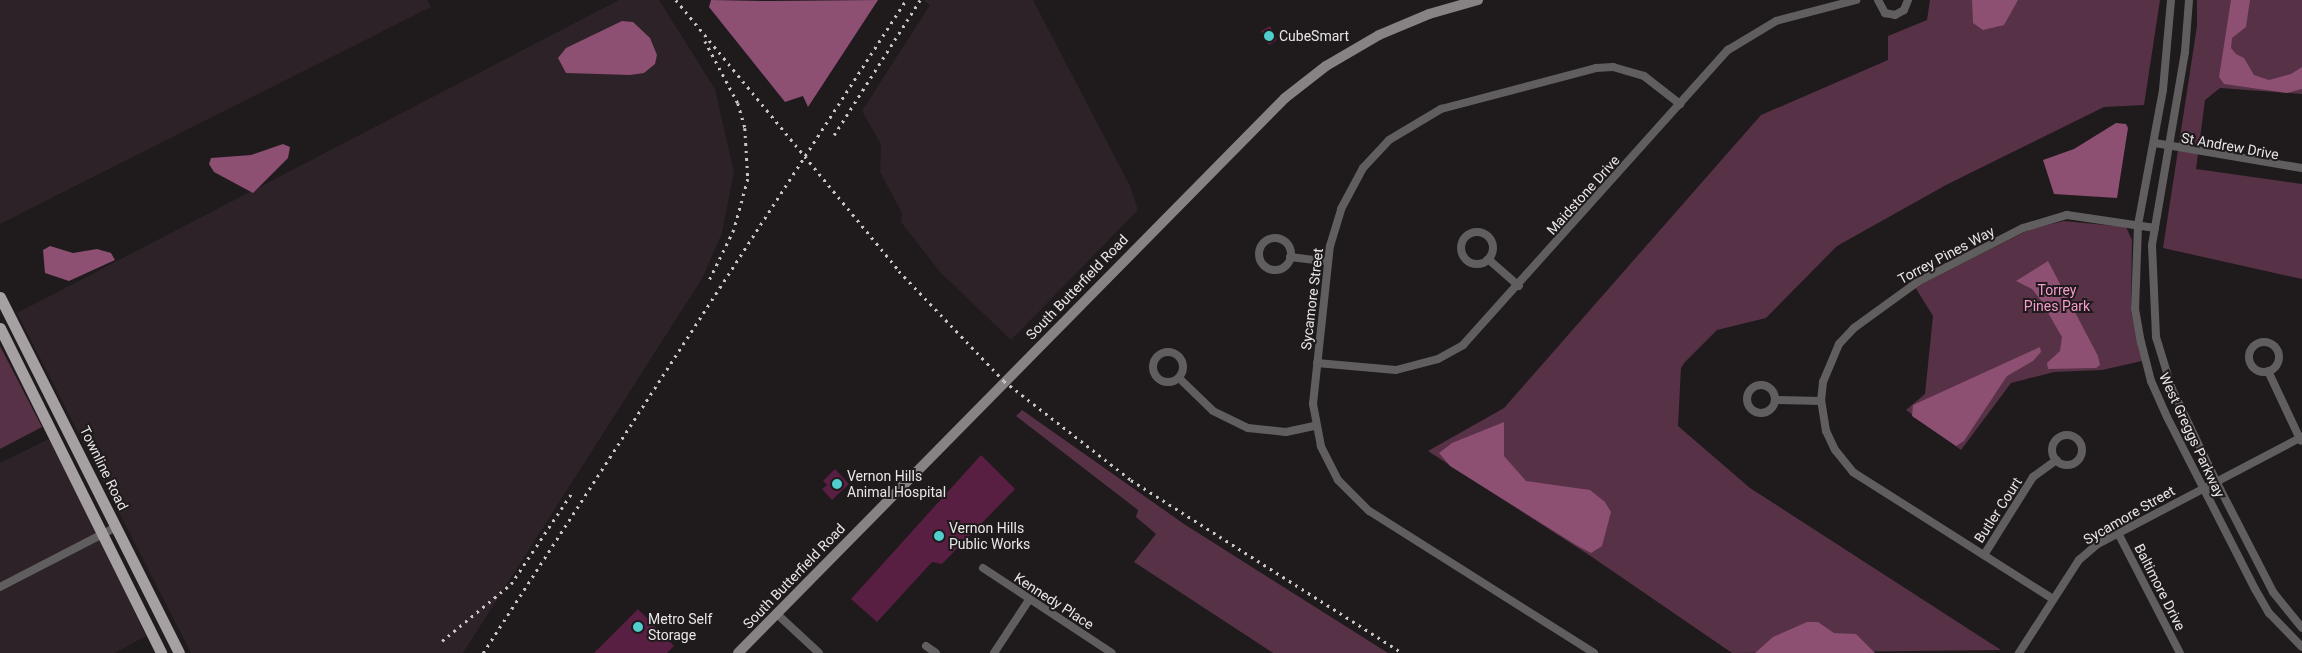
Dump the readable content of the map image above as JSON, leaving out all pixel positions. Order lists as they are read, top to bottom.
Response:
{
  "streets": {
    "main road": ["South Butterfield Road", "Townline Road"],
    "street": [
      "St Andrew Drive",
      "Maidstone Drive",
      "Torrey Pines Way",
      "Sycamore Street",
      "West Greggs Parkway",
      "Butler Court",
      "Baltimore Drive",
      "Kennedy Place"
    ]
  },
  "crossings": [
    ["St Andrew Drive", "West Greggs Parkway"],
    ["Maidstone Drive", "Sycamore Street"],
    ["Torrey Pines Way", "Sycamore Street"],
    ["Torrey Pines Way", "West Greggs Parkway"],
    ["Torrey Pines Way", "Butler Court"],
    ["Sycamore Street", "West Greggs Parkway"],
    ["Sycamore Street", "Baltimore Drive"]
  ],
  "parks": ["Torrey Pines Park"],
  "places": [
    "CubeSmart",
    "Vernon Hills Animal Hospital",
    "Vernon Hills Public Works",
    "Metro Self Storage"
  ]
}
